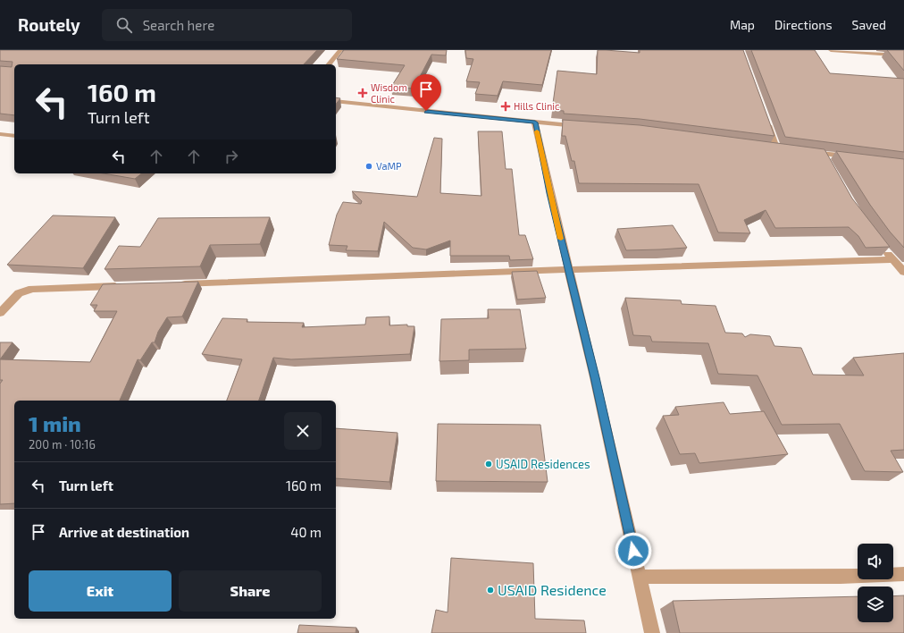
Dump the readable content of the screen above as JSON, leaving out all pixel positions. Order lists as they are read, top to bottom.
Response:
{
  "places": {
    "health": ["Wisdom Clinic", "Hills Clinic"],
    "other": ["VaMP", "USAID Residences", "USAID Residence"]
  },
  "page": {
    "header": "Routely",
    "search": "Search here",
    "nav": ["Map", "Directions", "Saved"],
    "turn": ["160 m", "Turn left"],
    "heading": ["1 min", "200 m · 10:16"],
    "list": [
      {
        "name": "Turn left",
        "value": "160 m"
      },
      {
        "name": "Arrive at destination",
        "value": "40 m"
      }
    ],
    "buttons": ["Exit", "Share"]
  }
}
